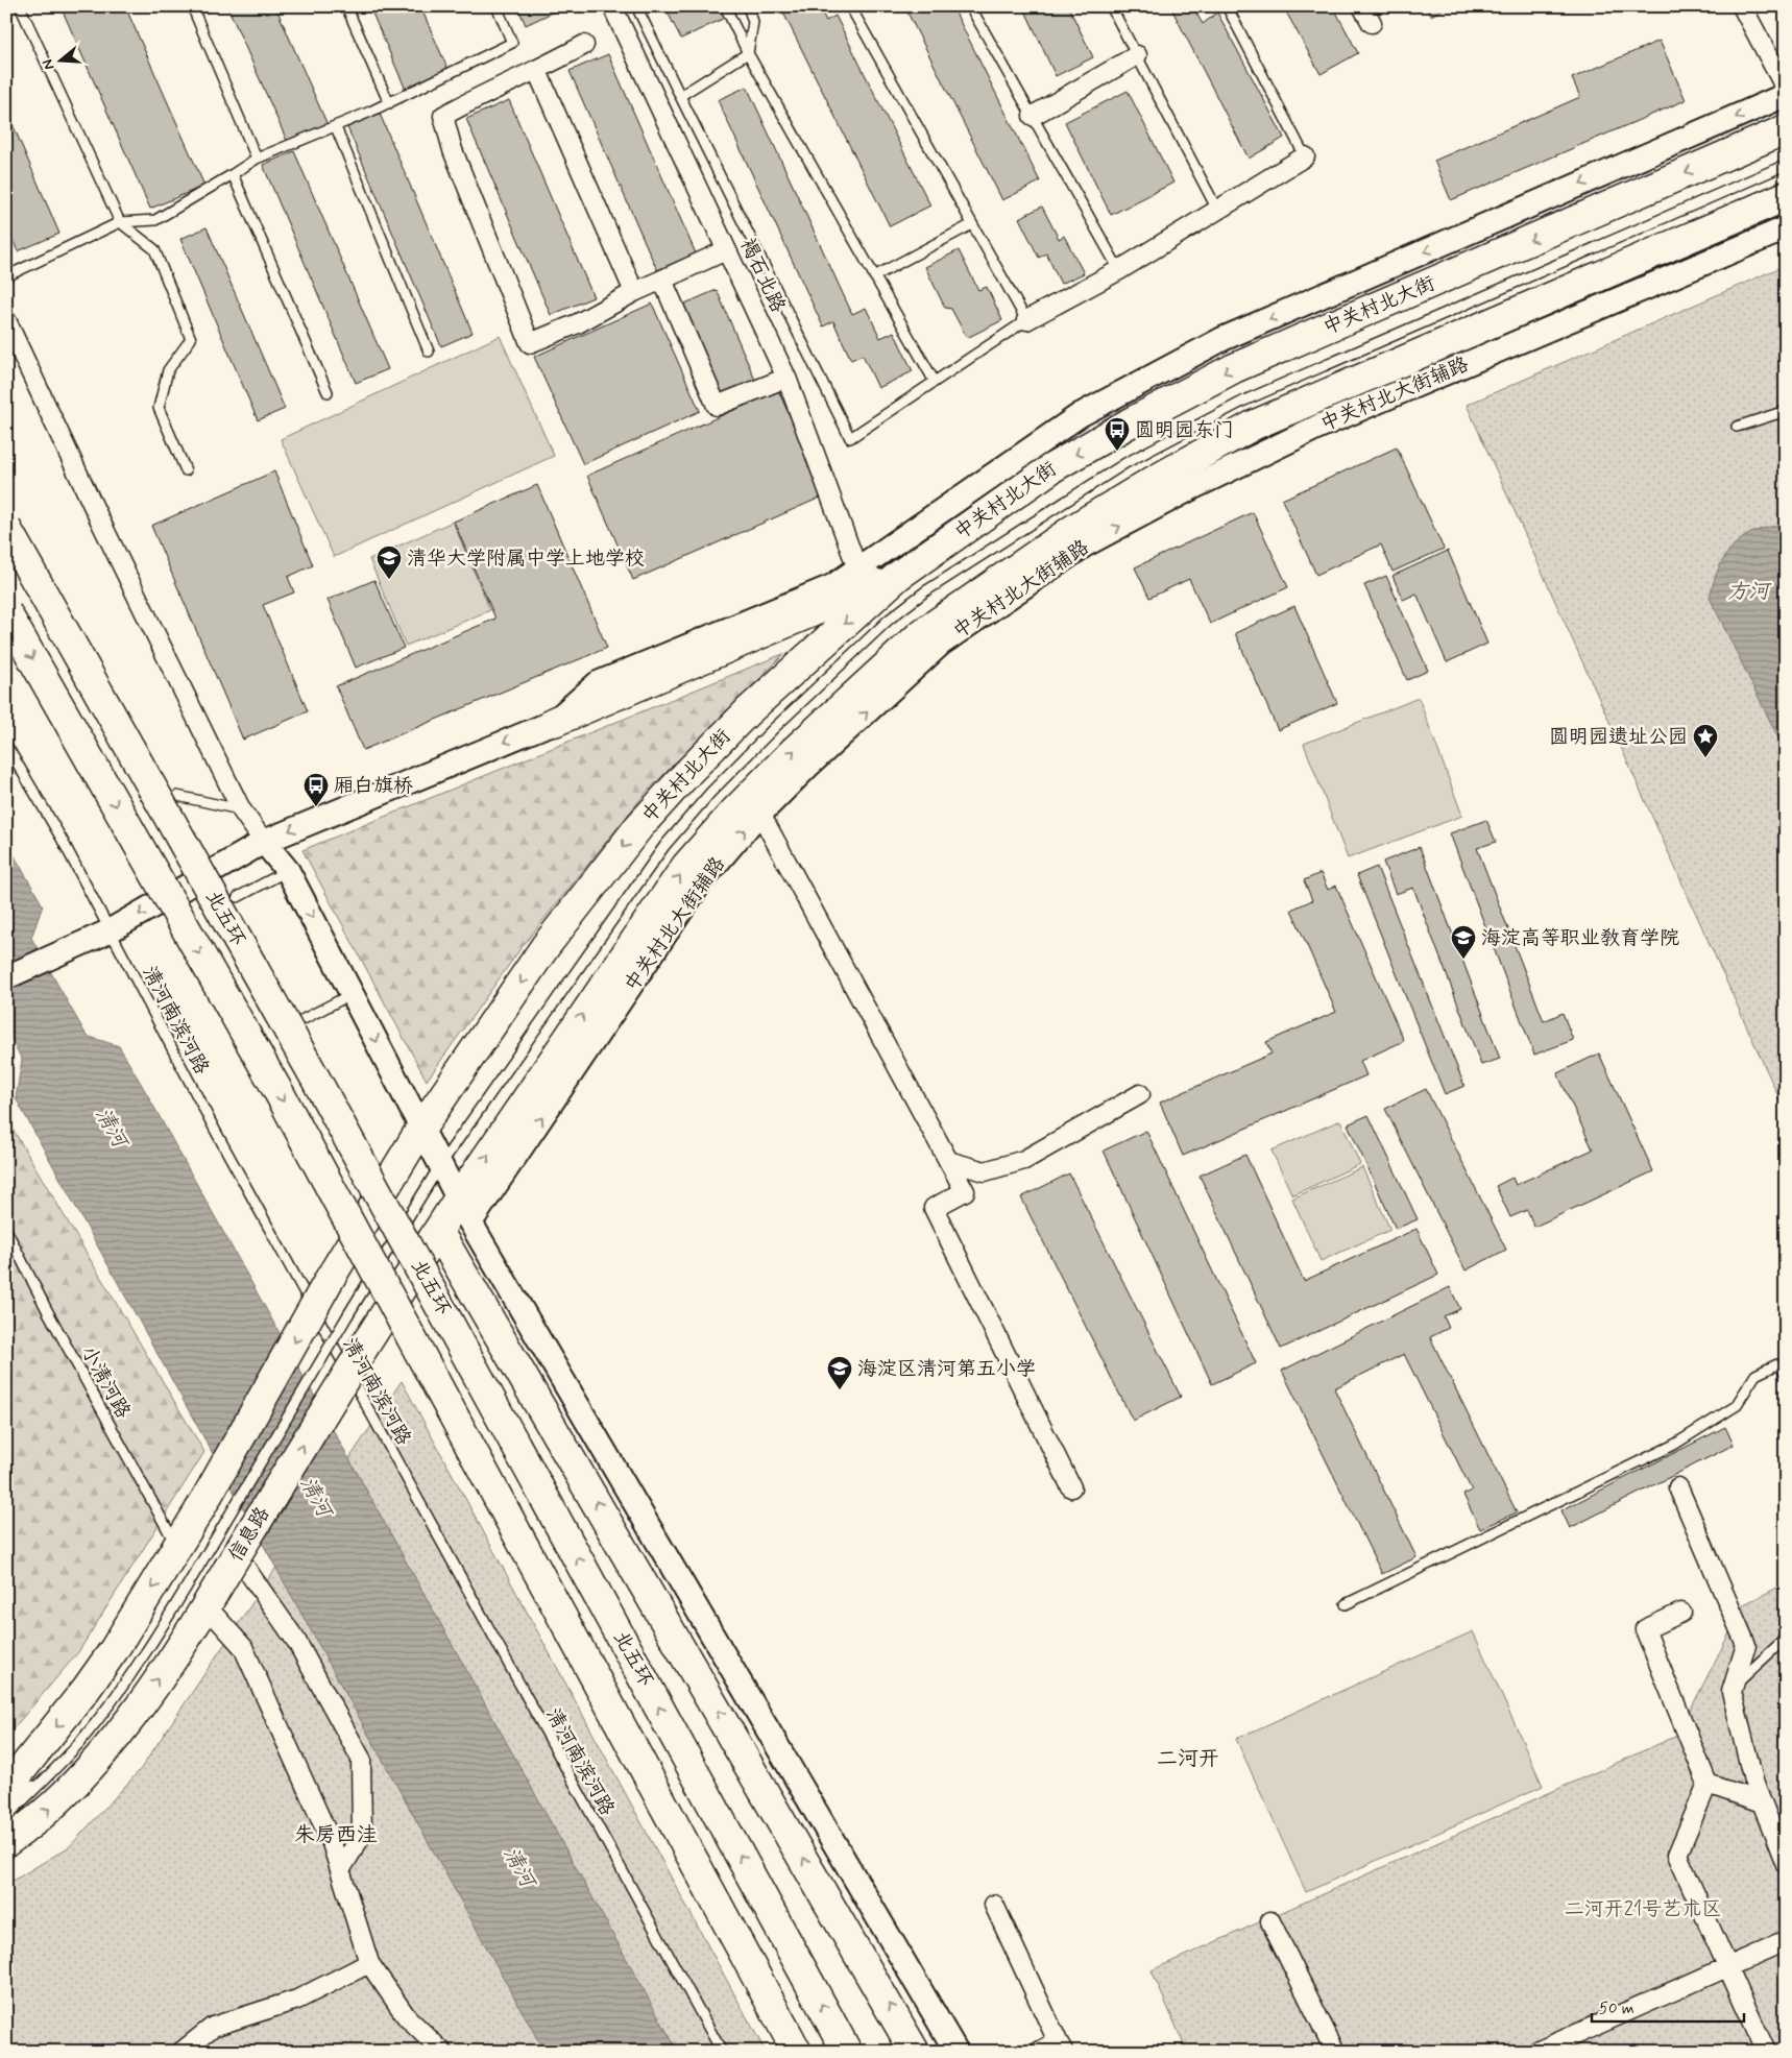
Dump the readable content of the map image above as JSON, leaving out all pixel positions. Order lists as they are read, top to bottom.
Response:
{
  "streets": {
    "main road": ["中关村北大街", "北五环", "信息路"],
    "street": ["褐石北路", "中关村北大街辅路"],
    "lane": ["清河南滨河路", "小清河路"]
  },
  "crossings": [
    ["中关村北大街", "信息路"],
    ["中关村北大街辅路", "信息路"]
  ],
  "districts": ["二河开", "朱房西洼"],
  "water": ["方河", "清河"],
  "parks": ["二河开21号艺术区"],
  "places": {
    "bus stop": ["圆明园东门", "厢白旗桥"],
    "school or university": ["清华大学附属中学上地学校", "海淀高等职业教育学院", "海淀区清河第五小学"],
    "place": ["圆明园遗址公园"]
  },
  "scale_bar": "50 m",
  "north": "left"
}
